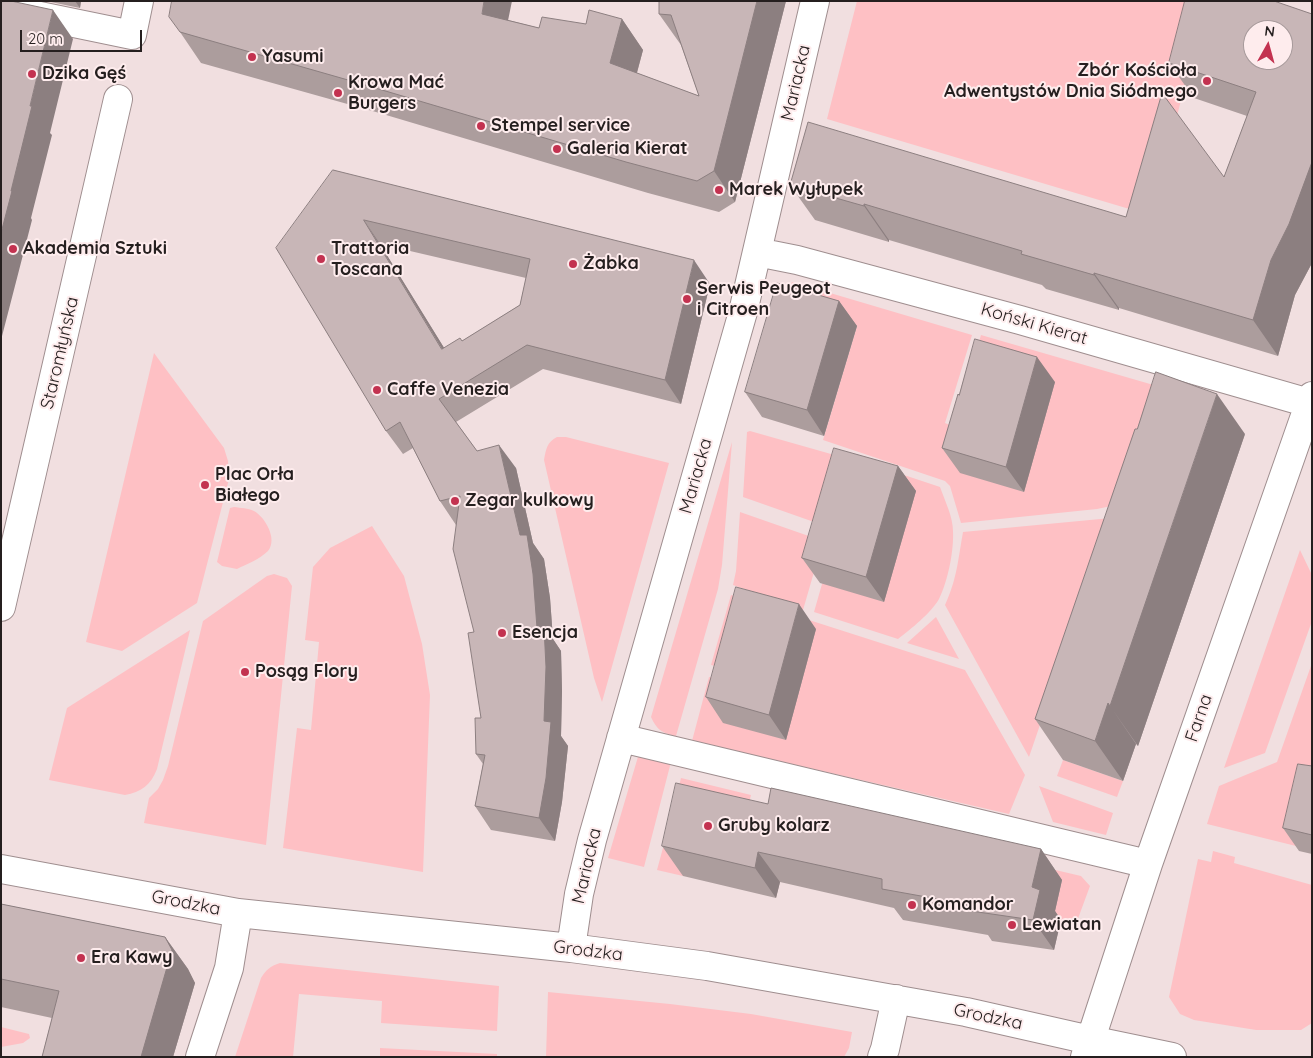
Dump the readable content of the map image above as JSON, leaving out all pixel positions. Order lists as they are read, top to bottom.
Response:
{
  "streets": {
    "street": [
      "Mariacka",
      "Koński Kierat",
      "Staromłyńska",
      "Farna",
      "Grodzka"
    ]
  },
  "crossings": [
    ["Mariacka", "Koński Kierat"],
    ["Mariacka", "Grodzka"],
    ["Koński Kierat", "Farna"],
    ["Farna", "Grodzka"]
  ],
  "places": [
    "Yasumi",
    "Dzika Gęś",
    "Zbór Kościoła Adwentystów Dnia Siódmego",
    "Krowa Mać Burgers",
    "Stempel service",
    "Galeria Kierat",
    "Marek Wyłupek",
    "Akademia Sztuki",
    "Trattoria Toscana",
    "Żabka",
    "Serwis Peugeot i Citroen",
    "Caffe Venezia",
    "Plac Orła Białego",
    "Zegar kulkowy",
    "Esencja",
    "Posąg Flory",
    "Gruby kolarz",
    "Komandor",
    "Lewiatan",
    "Era Kawy"
  ],
  "scale_bar": "20 m",
  "north": "top"
}
